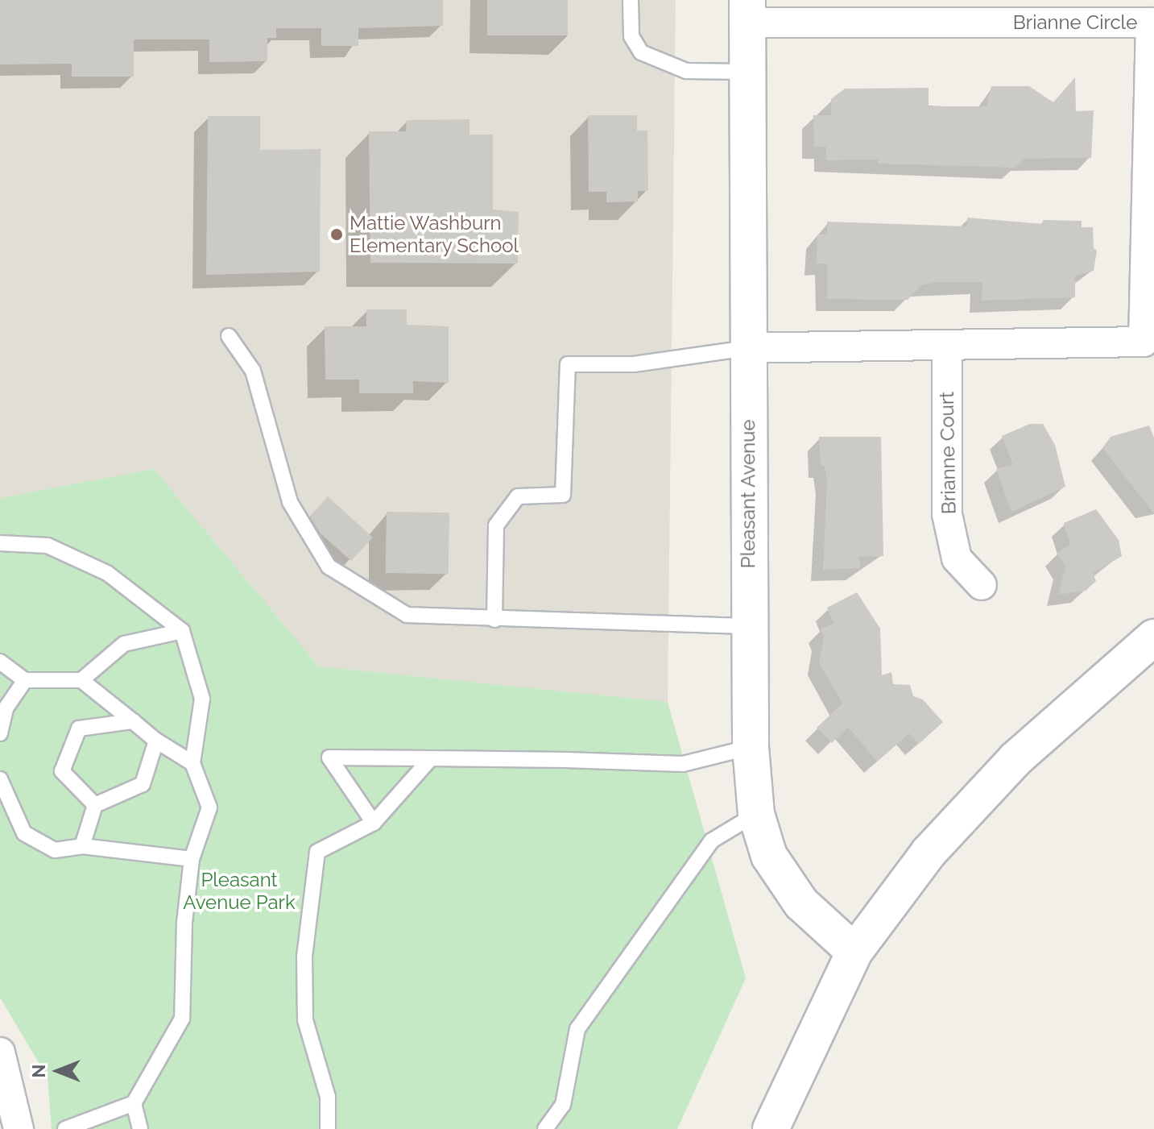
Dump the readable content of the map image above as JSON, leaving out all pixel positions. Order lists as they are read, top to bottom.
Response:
{
  "streets": {
    "street": ["Brianne Circle", "Brianne Court", "Pleasant Avenue"]
  },
  "crossings": [
    ["Brianne Circle", "Brianne Court"],
    ["Brianne Circle", "Pleasant Avenue"]
  ],
  "parks": ["Pleasant Avenue Park"],
  "places": ["Mattie Washburn Elementary School"],
  "north": "left"
}
